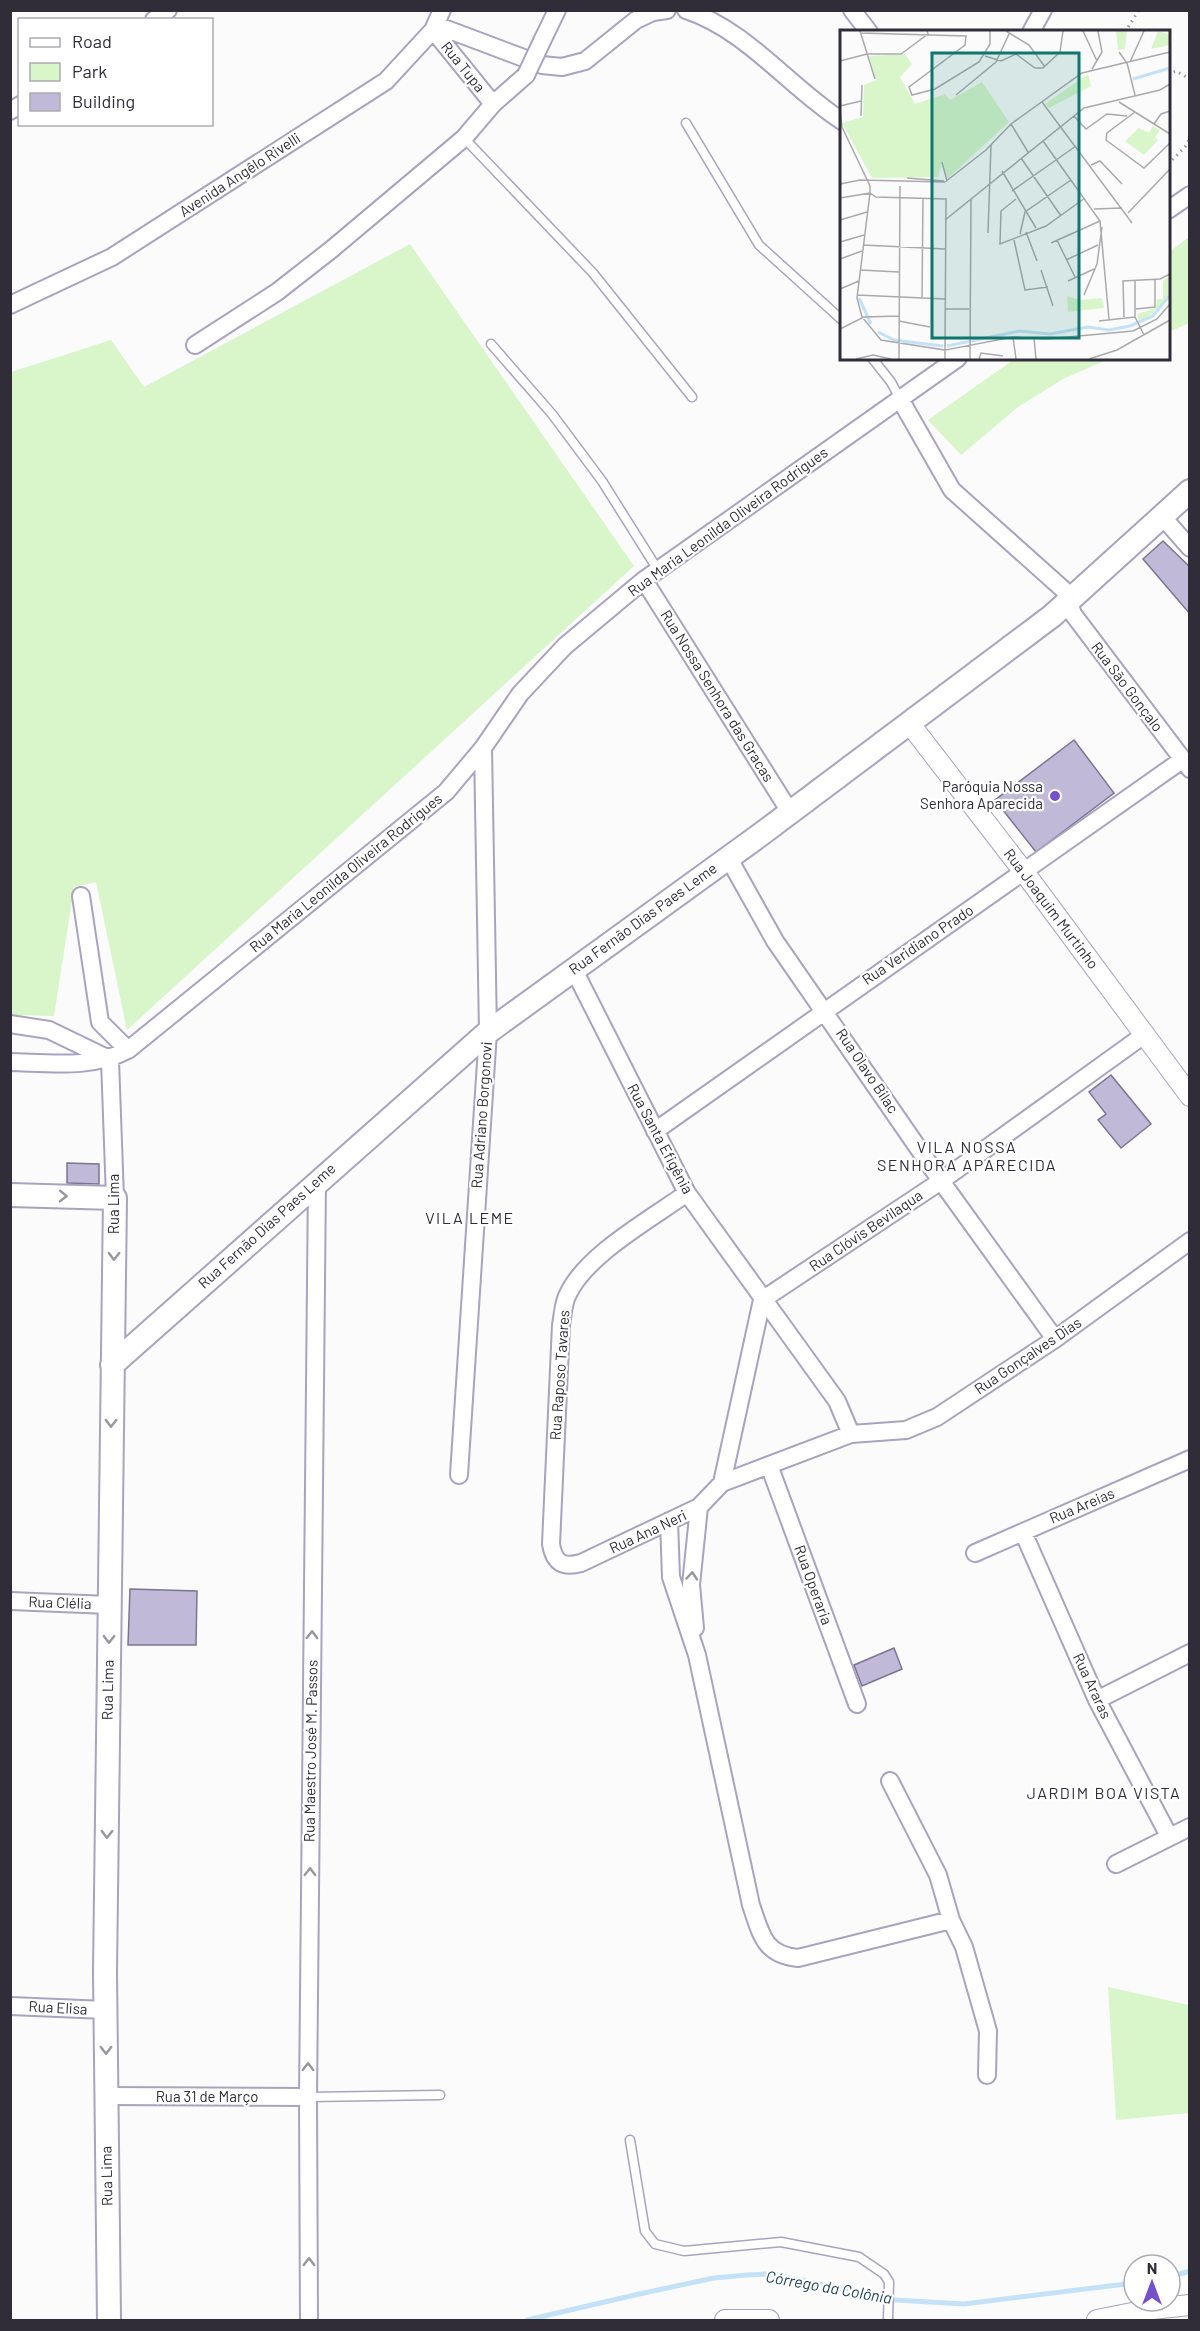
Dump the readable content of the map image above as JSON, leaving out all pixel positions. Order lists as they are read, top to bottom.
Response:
{
  "streets": {
    "main road": ["Rua Fernão Dias Paes Leme", "Rua Lima"],
    "street": [
      "Rua Tupa",
      "Avenida Angêlo Rivelli",
      "Rua Maria Leonilda Oliveira Rodrigues",
      "Rua São Gonçalo",
      "Rua Nossa Senhora das Gracas",
      "Rua Joaquim Murtinho",
      "Rua Veridiano Prado",
      "Rua Olavo Bilac",
      "Rua Adriano Borgonovi",
      "Rua Santa Efigênia",
      "Rua Clóvis Bevilaqua",
      "Rua Gonçalves Dias",
      "Rua Raposo Tavares",
      "Rua Areias",
      "Rua Ana Neri",
      "Rua Operaria",
      "Rua Clélia",
      "Rua Araras",
      "Rua Maestro José M. Passos",
      "Rua Elisa",
      "Rua 31 de Março"
    ]
  },
  "crossings": [
    ["Rua Tupa", "Avenida Angêlo Rivelli"],
    ["Rua Maria Leonilda Oliveira Rodrigues", "Rua São Gonçalo"],
    ["Rua Maria Leonilda Oliveira Rodrigues", "Rua Nossa Senhora das Gracas"],
    ["Rua Maria Leonilda Oliveira Rodrigues", "Rua Adriano Borgonovi"],
    ["Rua Maria Leonilda Oliveira Rodrigues", "Rua Lima"],
    ["Rua São Gonçalo", "Rua Fernão Dias Paes Leme"],
    ["Rua São Gonçalo", "Rua Veridiano Prado"],
    ["Rua Nossa Senhora das Gracas", "Rua Fernão Dias Paes Leme"],
    ["Rua Joaquim Murtinho", "Rua Fernão Dias Paes Leme"],
    ["Rua Joaquim Murtinho", "Rua Veridiano Prado"],
    ["Rua Joaquim Murtinho", "Rua Clóvis Bevilaqua"],
    ["Rua Fernão Dias Paes Leme", "Rua Olavo Bilac"],
    ["Rua Fernão Dias Paes Leme", "Rua Adriano Borgonovi"],
    ["Rua Fernão Dias Paes Leme", "Rua Santa Efigênia"],
    ["Rua Fernão Dias Paes Leme", "Rua Lima"],
    ["Rua Fernão Dias Paes Leme", "Rua Maestro José M. Passos"],
    ["Rua Veridiano Prado", "Rua Olavo Bilac"],
    ["Rua Veridiano Prado", "Rua Santa Efigênia"],
    ["Rua Olavo Bilac", "Rua Clóvis Bevilaqua"],
    ["Rua Olavo Bilac", "Rua Gonçalves Dias"],
    ["Rua Santa Efigênia", "Rua Clóvis Bevilaqua"],
    ["Rua Santa Efigênia", "Rua Gonçalves Dias"],
    ["Rua Santa Efigênia", "Rua Raposo Tavares"],
    ["Rua Santa Efigênia", "Rua Ana Neri"],
    ["Rua Lima", "Rua Clélia"],
    ["Rua Lima", "Rua Elisa"],
    ["Rua Lima", "Rua 31 de Março"],
    ["Rua Gonçalves Dias", "Rua Ana Neri"],
    ["Rua Raposo Tavares", "Rua Ana Neri"],
    ["Rua Areias", "Rua Araras"],
    ["Rua Ana Neri", "Rua Operaria"],
    ["Rua Maestro José M. Passos", "Rua 31 de Março"]
  ],
  "one_way": ["Rua Lima", "Rua Maestro José M. Passos"],
  "districts": ["VILA NOSSA SENHORA APARECIDA", "VILA LEME", "JARDIM BOA VISTA"],
  "water": ["Córrego da Colônia"],
  "places": ["Paróquia Nossa Senhora Aparecida"],
  "legend": ["Road", "Park", "Building"],
  "north": "top"
}
